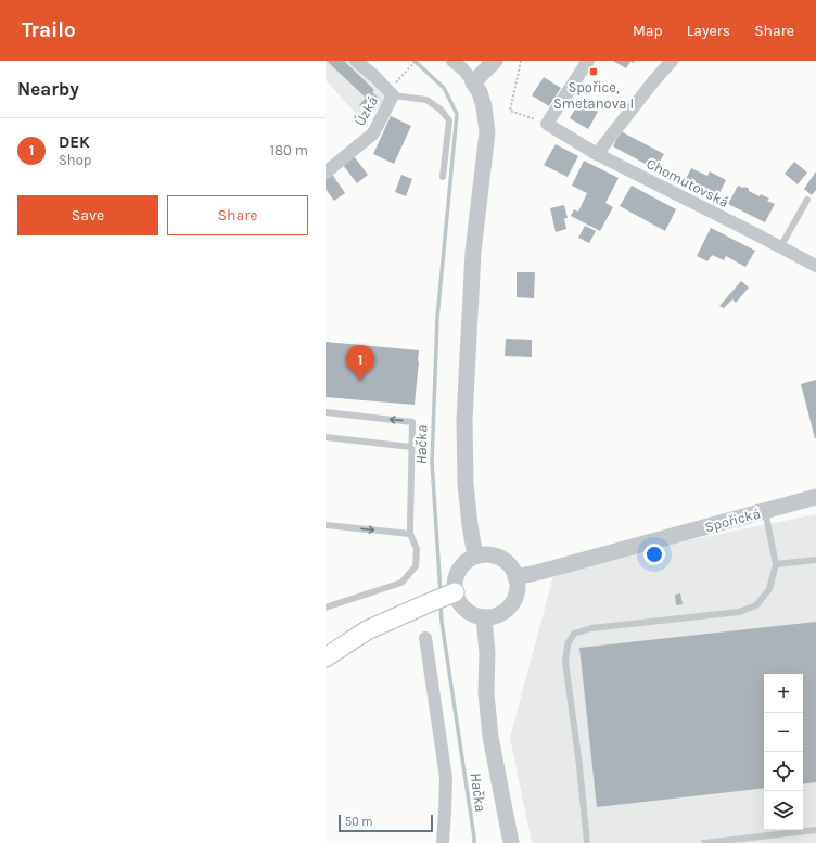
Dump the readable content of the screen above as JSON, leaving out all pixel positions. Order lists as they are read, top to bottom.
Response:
{
  "streets": {
    "street": ["Úzká", "Chomutovská", "Spořická"]
  },
  "water": ["Hačka"],
  "places": {
    "transit": ["Spořice, Smetanova I"]
  },
  "scale_bar": "50 m",
  "page": {
    "header": "Trailo",
    "nav": ["Map", "Layers", "Share"],
    "heading": "Nearby",
    "list": [
      {
        "mark": "1",
        "name": "DEK",
        "note": "Shop",
        "value": "180 m"
      }
    ],
    "buttons": ["Save", "Share"],
    "pins": "1",
    "map_buttons": ["+", "−"],
    "scale": "50 m"
  }
}
